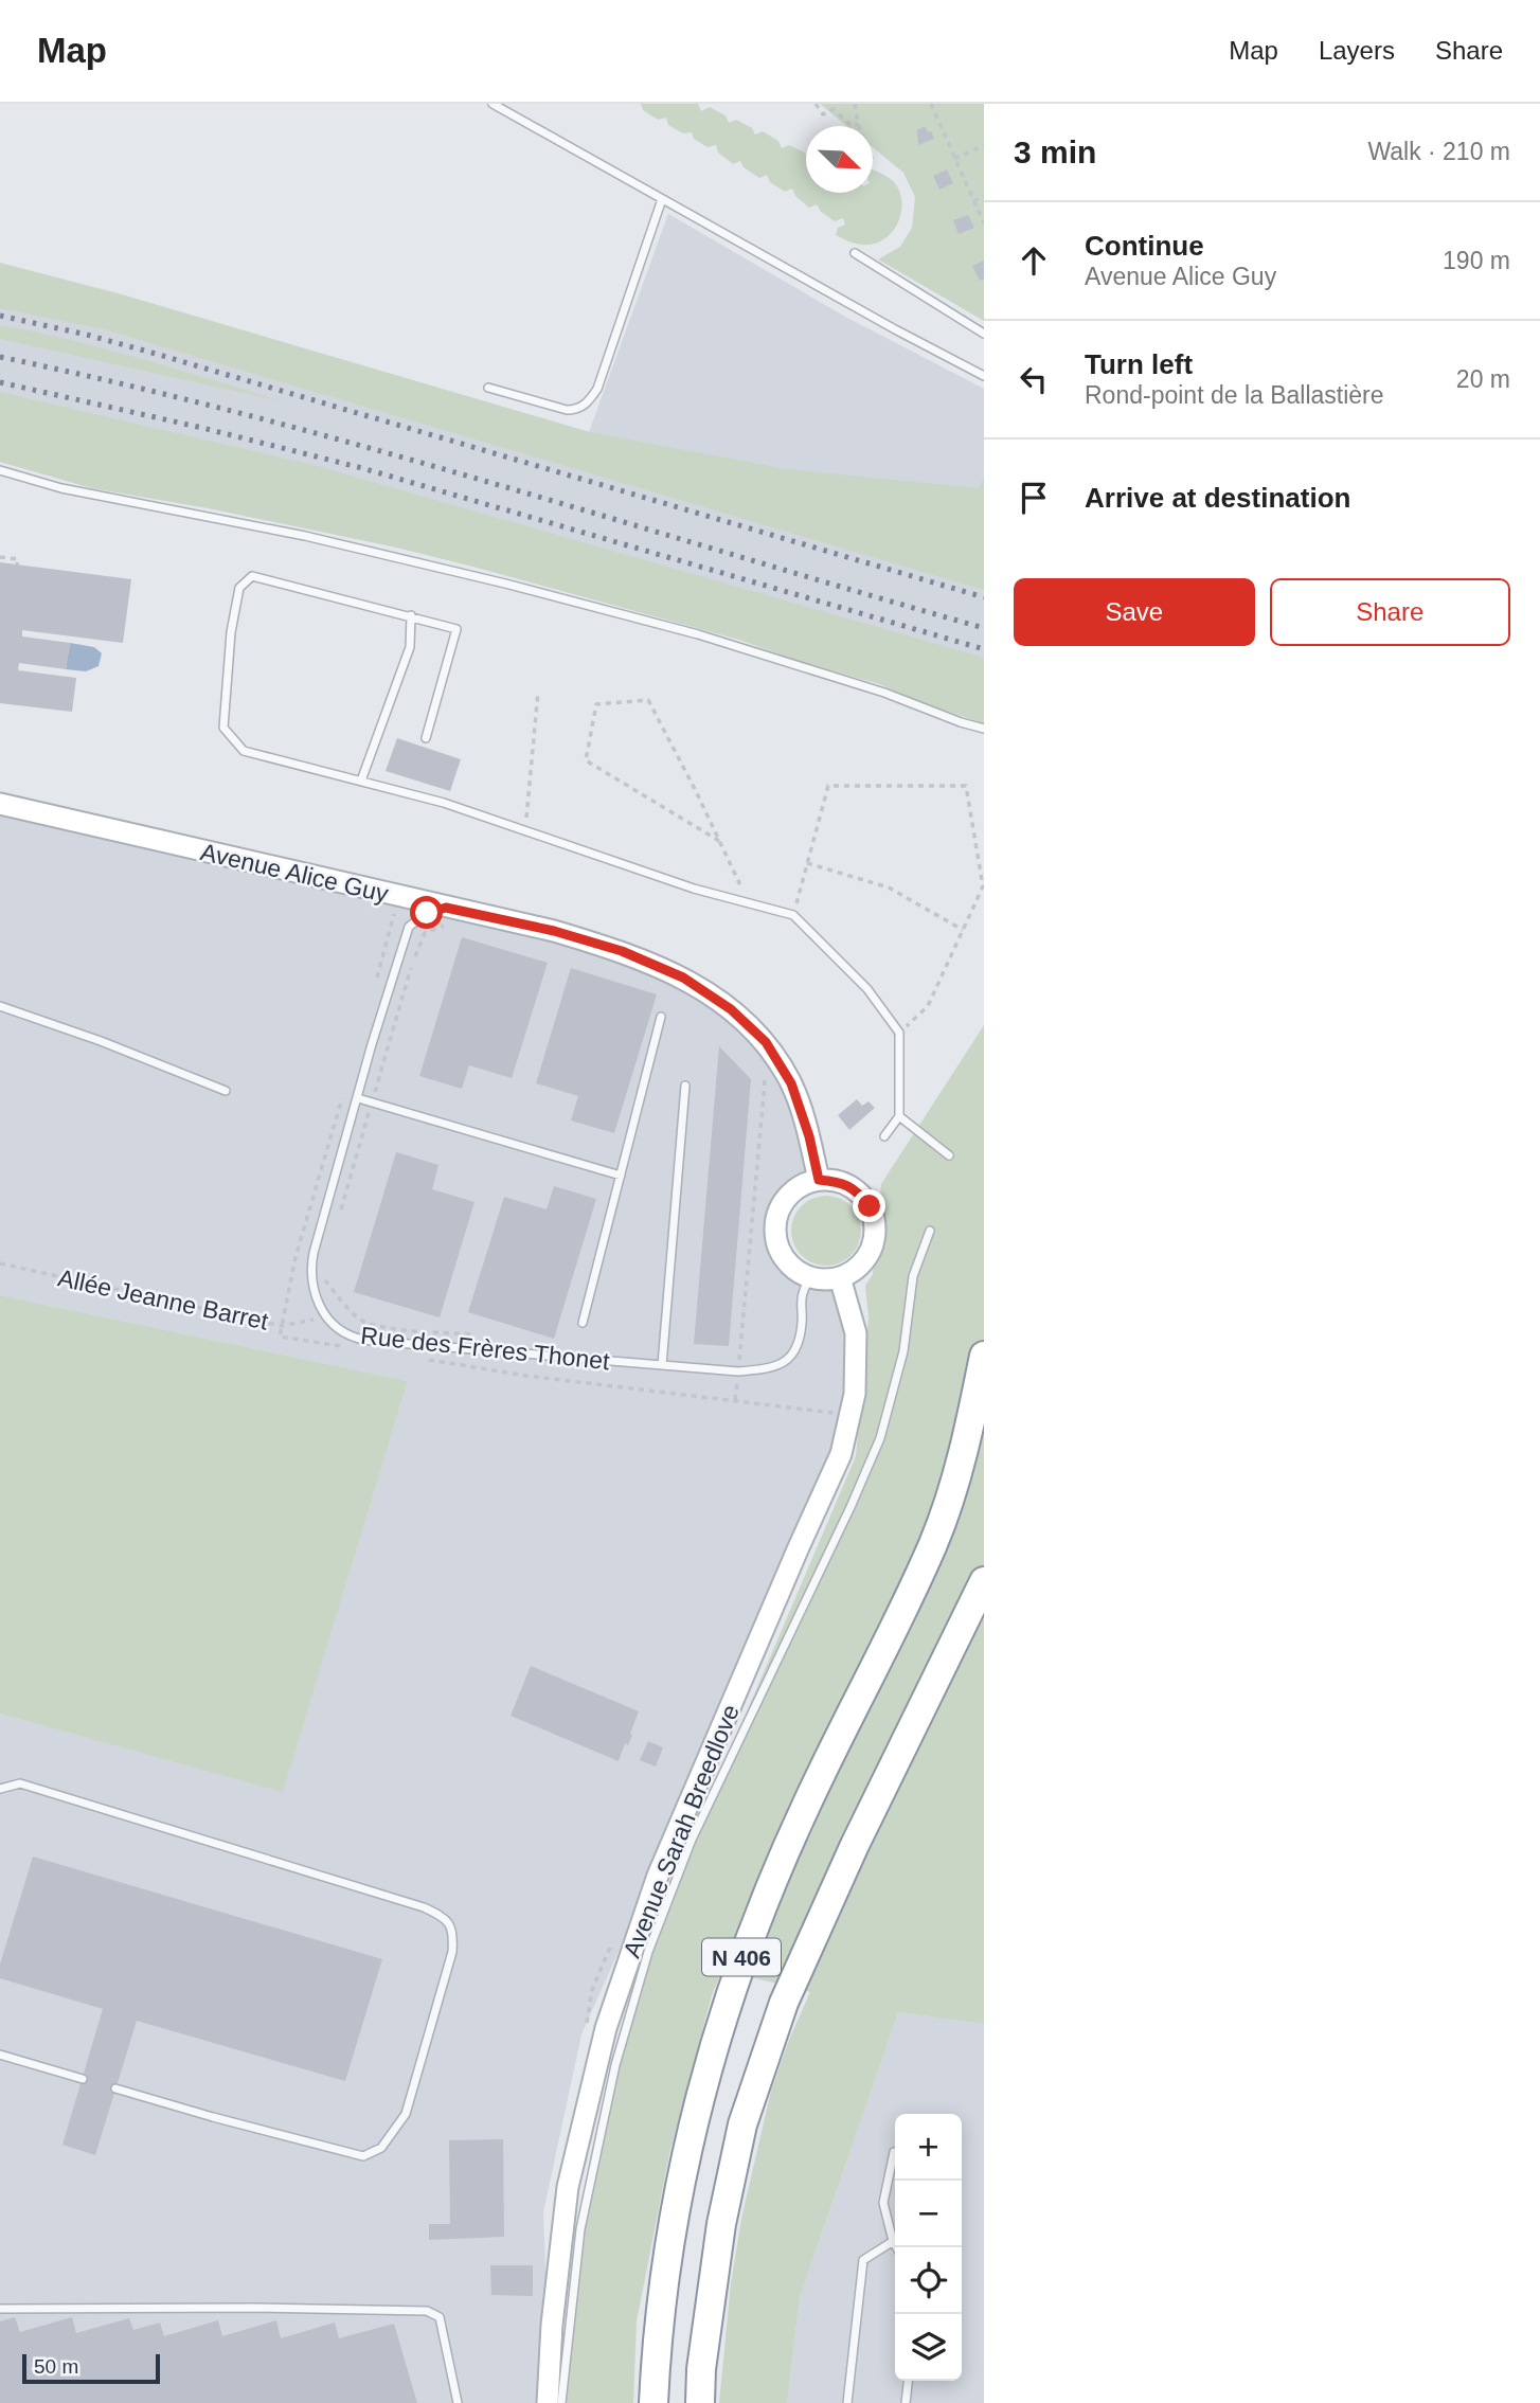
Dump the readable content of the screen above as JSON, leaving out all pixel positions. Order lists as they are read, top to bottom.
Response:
{
  "streets": {
    "highway": ["N 406"],
    "main road": ["Avenue Alice Guy", "Avenue Sarah Breedlove"],
    "lane": ["Rue des Frères Thonet"],
    "path": ["Allée Jeanne Barret"]
  },
  "crossings": [
    ["Avenue Alice Guy", "Rue des Frères Thonet"],
    ["Avenue Alice Guy", "Avenue Sarah Breedlove"],
    ["Allée Jeanne Barret", "Rue des Frères Thonet"],
    ["Rue des Frères Thonet", "Avenue Sarah Breedlove"]
  ],
  "scale_bar": "50 m",
  "north": "bottom right",
  "page": {
    "header": "Map",
    "nav": ["Map", "Layers", "Share"],
    "heading": ["3 min", "Walk · 210 m"],
    "list": [
      ["Continue", "Avenue Alice Guy", "190 m"],
      ["Turn left", "Rond-point de la Ballastière", "20 m"],
      "Arrive at destination"
    ],
    "buttons": ["Save", "Share"],
    "map_buttons": ["+", "−"],
    "scale": "50 m"
  }
}
